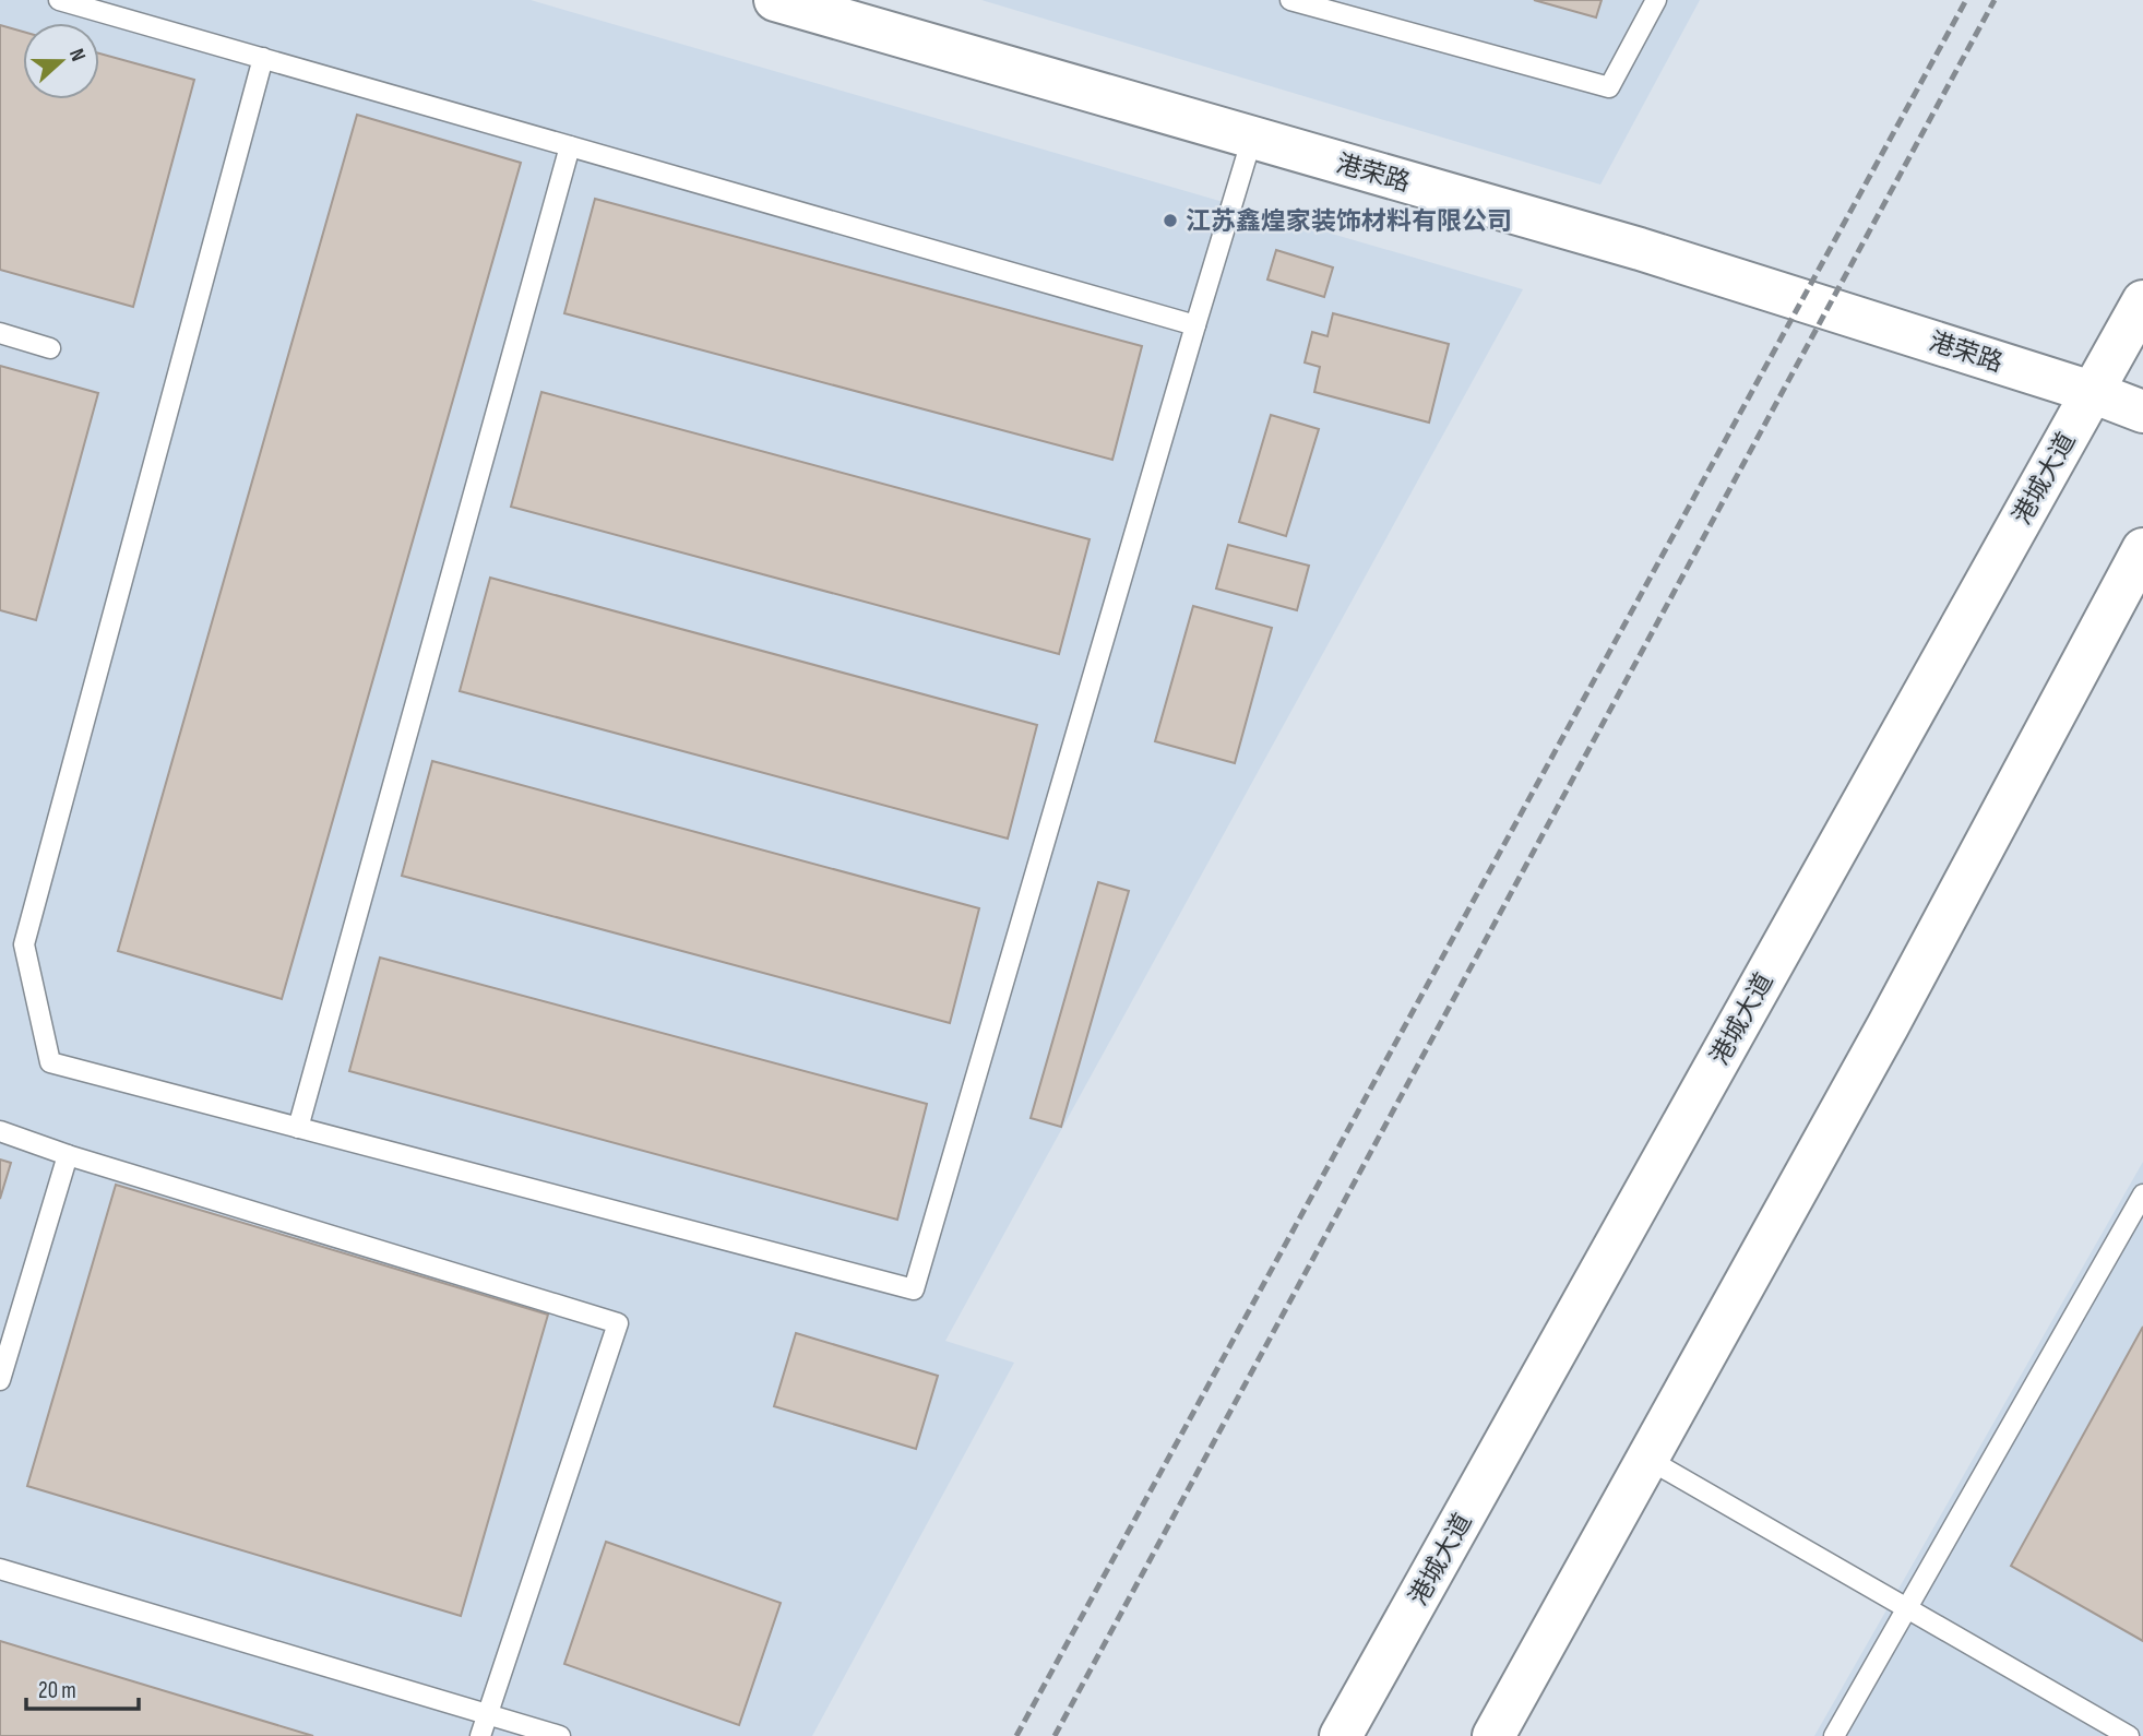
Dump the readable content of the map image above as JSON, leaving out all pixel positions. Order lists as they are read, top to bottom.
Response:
{
  "streets": {
    "main road": ["港荣路", "港城大道"]
  },
  "crossings": [
    ["港荣路", "港城大道"]
  ],
  "places": ["江苏鑫煌家装饰材料有限公司"],
  "scale_bar": "20 m",
  "north": "right"
}
